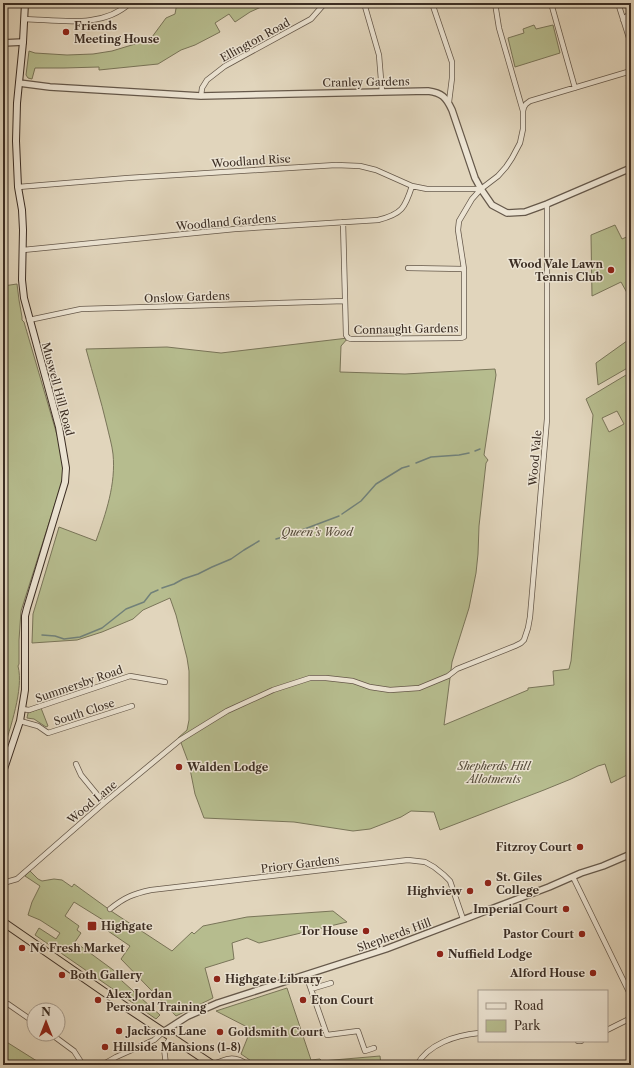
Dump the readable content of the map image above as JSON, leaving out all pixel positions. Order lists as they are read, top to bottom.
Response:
{
  "streets": {
    "main road": ["Muswell Hill Road"],
    "street": [
      "Ellington Road",
      "Cranley Gardens",
      "Woodland Rise",
      "Woodland Gardens",
      "Onslow Gardens",
      "Connaught Gardens",
      "Wood Vale",
      "Summersby Road",
      "South Close",
      "Wood Lane",
      "Priory Gardens",
      "Shepherds Hill"
    ]
  },
  "crossings": [
    ["Ellington Road", "Cranley Gardens"],
    ["Cranley Gardens", "Muswell Hill Road"],
    ["Woodland Rise", "Woodland Gardens"],
    ["Woodland Rise", "Connaught Gardens"],
    ["Woodland Rise", "Muswell Hill Road"],
    ["Woodland Gardens", "Connaught Gardens"],
    ["Woodland Gardens", "Muswell Hill Road"],
    ["Onslow Gardens", "Connaught Gardens"],
    ["Onslow Gardens", "Muswell Hill Road"],
    ["Muswell Hill Road", "Summersby Road"],
    ["Muswell Hill Road", "South Close"],
    ["Wood Vale", "Wood Lane"],
    ["Priory Gardens", "Shepherds Hill"]
  ],
  "parks": ["Queen’s Wood", "Shepherds Hill Allotments"],
  "places": {
    "other": [
      "Friends Meeting House",
      "Wood Vale Lawn Tennis Club",
      "Walden Lodge",
      "Fitzroy Court",
      "St. Giles College",
      "Highview",
      "Imperial Court",
      "Tor House",
      "Pastor Court",
      "N6 Fresh Market",
      "Nuffield Lodge",
      "Alford House",
      "Both Gallery",
      "Highgate Library",
      "Alex Jordan Personal Training",
      "Eton Court",
      "Jacksons Lane",
      "Goldsmith Court",
      "Hillside Mansions (1-8)"
    ],
    "transit": ["Highgate"]
  },
  "legend": ["Road", "Park"],
  "north": "top"
}
